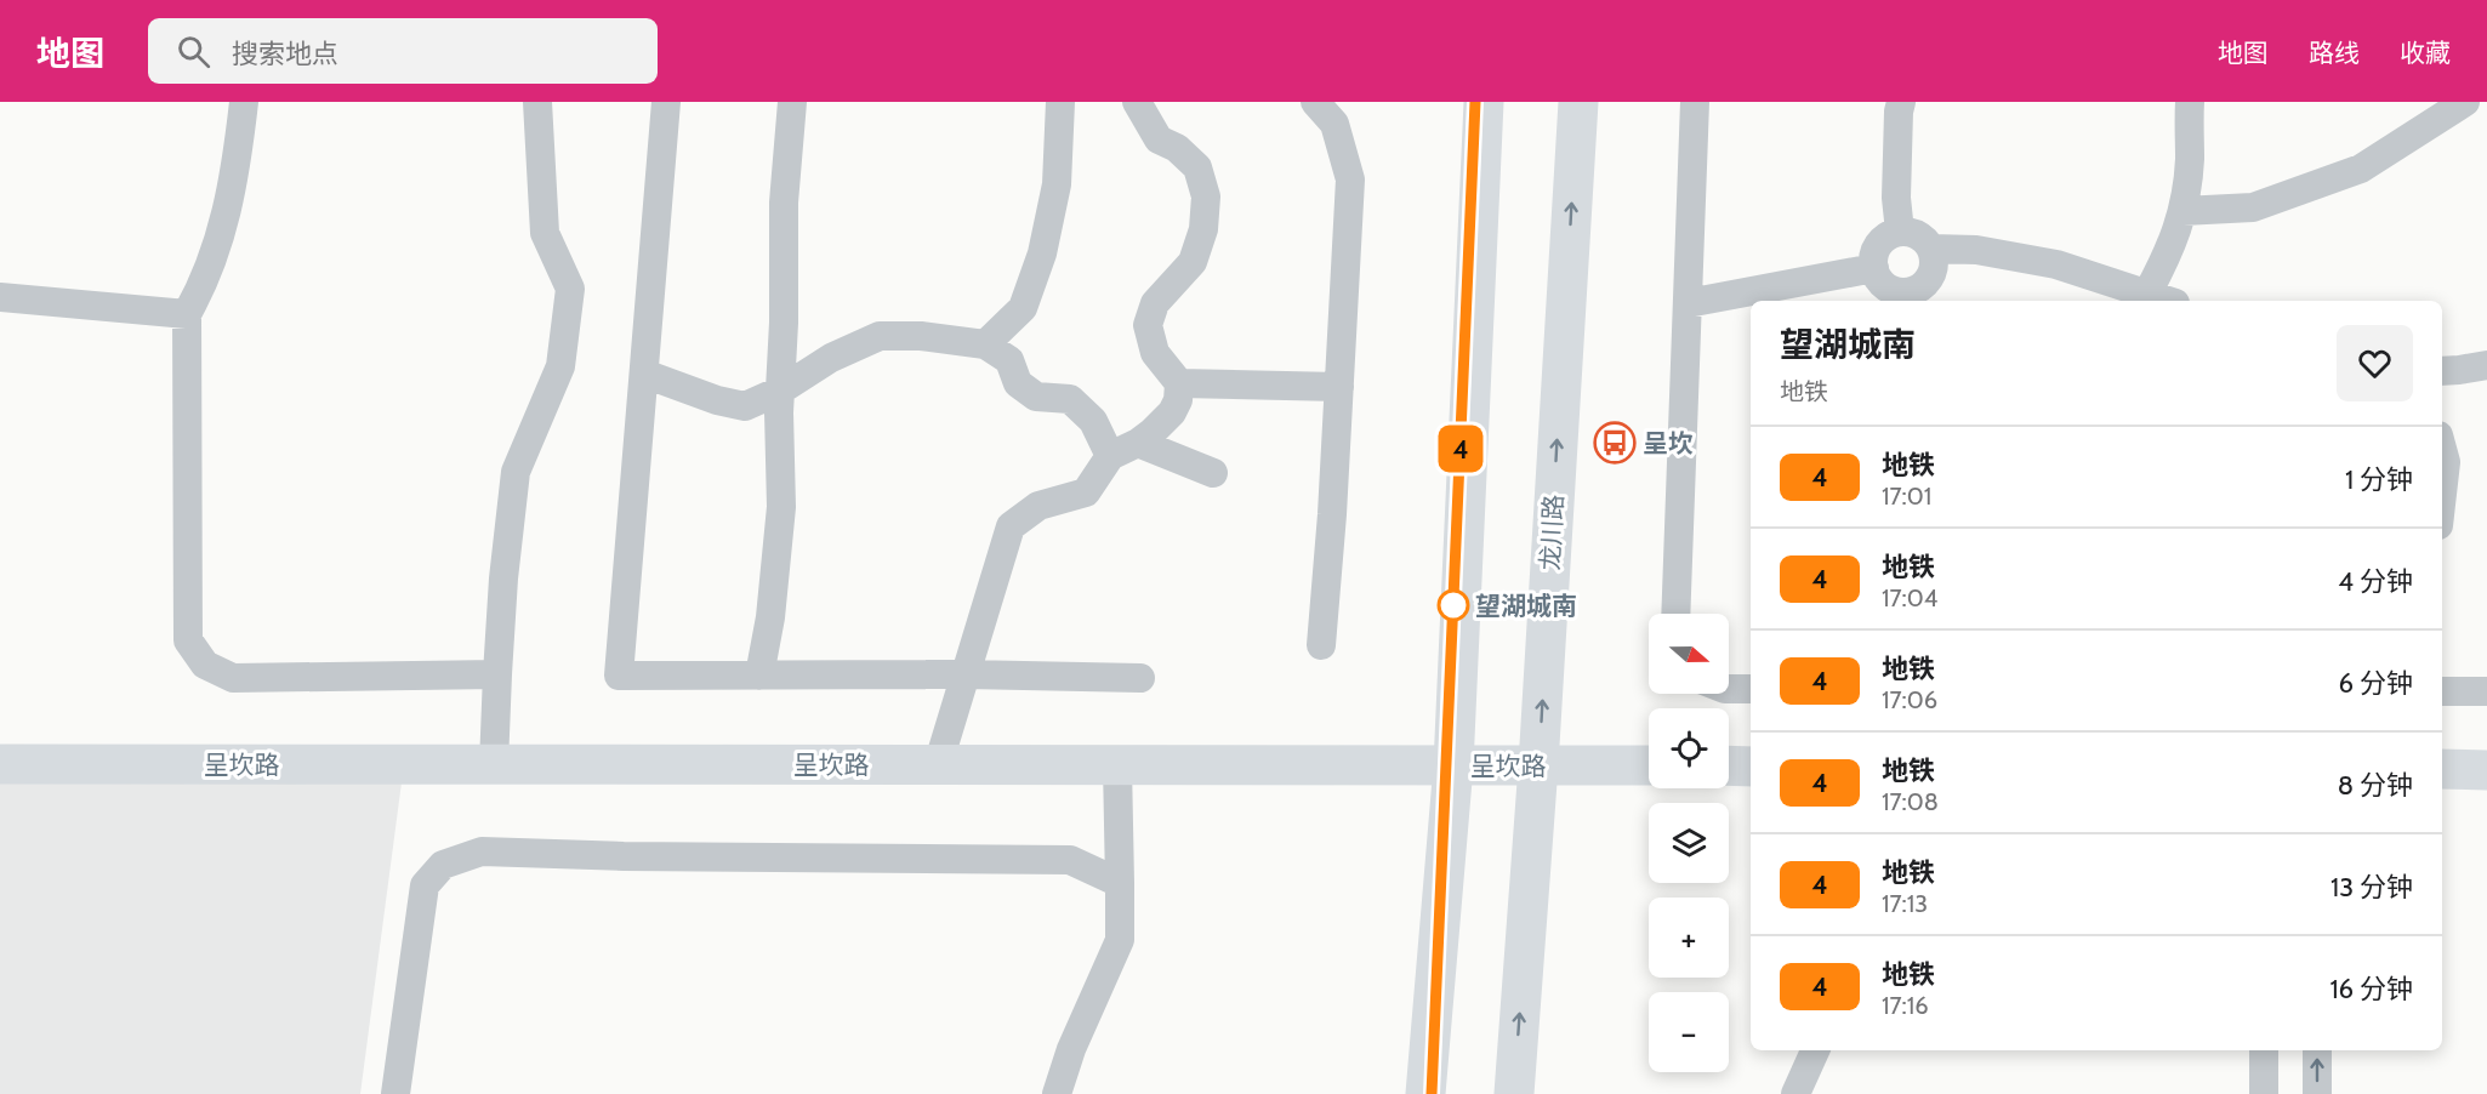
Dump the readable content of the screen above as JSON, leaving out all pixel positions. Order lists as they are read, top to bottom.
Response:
{
  "streets": {
    "main road": ["龙川路", "呈坎路"]
  },
  "crossings": [
    ["龙川路", "呈坎路"]
  ],
  "places": {
    "bus stop": ["呈坎"],
    "other": ["望湖城南"]
  },
  "lines": ["metro line 4"],
  "north": "right",
  "page": {
    "header": "地图",
    "search": "搜索地点",
    "nav": ["地图", "路线", "收藏"],
    "on_map": "4",
    "heading": ["望湖城南", "地铁"],
    "list": [
      {
        "mark": "4",
        "name": "地铁",
        "note": "17:01",
        "value": "1 分钟"
      },
      {
        "mark": "4",
        "name": "地铁",
        "note": "17:04",
        "value": "4 分钟"
      },
      {
        "mark": "4",
        "name": "地铁",
        "note": "17:06",
        "value": "6 分钟"
      },
      {
        "mark": "4",
        "name": "地铁",
        "note": "17:08",
        "value": "8 分钟"
      },
      {
        "mark": "4",
        "name": "地铁",
        "note": "17:13",
        "value": "13 分钟"
      },
      {
        "mark": "4",
        "name": "地铁",
        "note": "17:16",
        "value": "16 分钟"
      }
    ],
    "map_buttons": ["+", "−"]
  }
}
